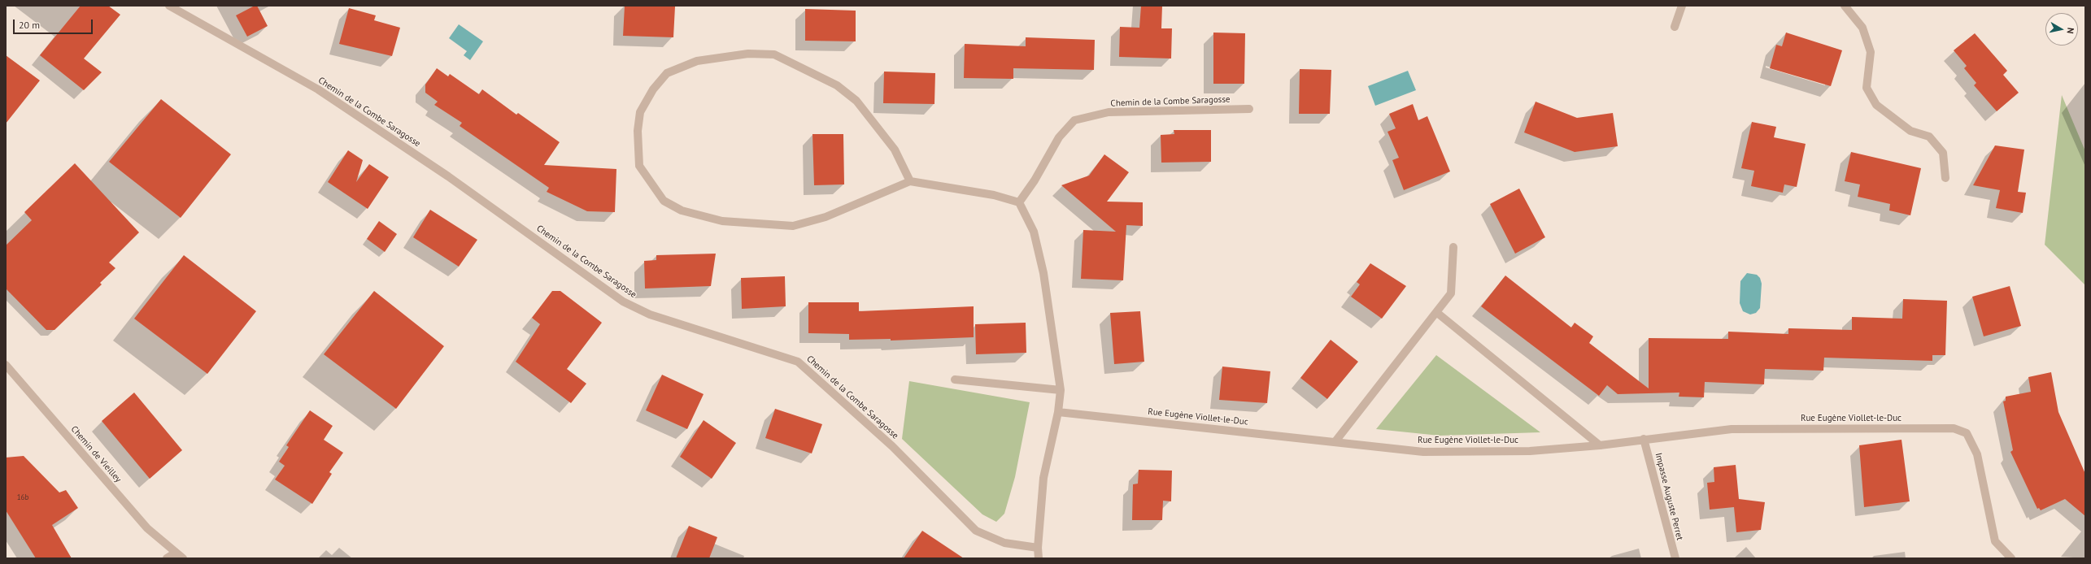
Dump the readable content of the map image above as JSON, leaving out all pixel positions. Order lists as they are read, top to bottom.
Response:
{
  "streets": {
    "street": [
      "Chemin de la Combe Saragosse",
      "Rue Eugène Viollet-le-Duc",
      "Chemin de Vieilley",
      "Impasse Auguste Perret"
    ]
  },
  "crossings": [
    ["Rue Eugène Viollet-le-Duc", "Impasse Auguste Perret"]
  ],
  "house_numbers": ["16b"],
  "scale_bar": "20 m",
  "north": "right"
}
